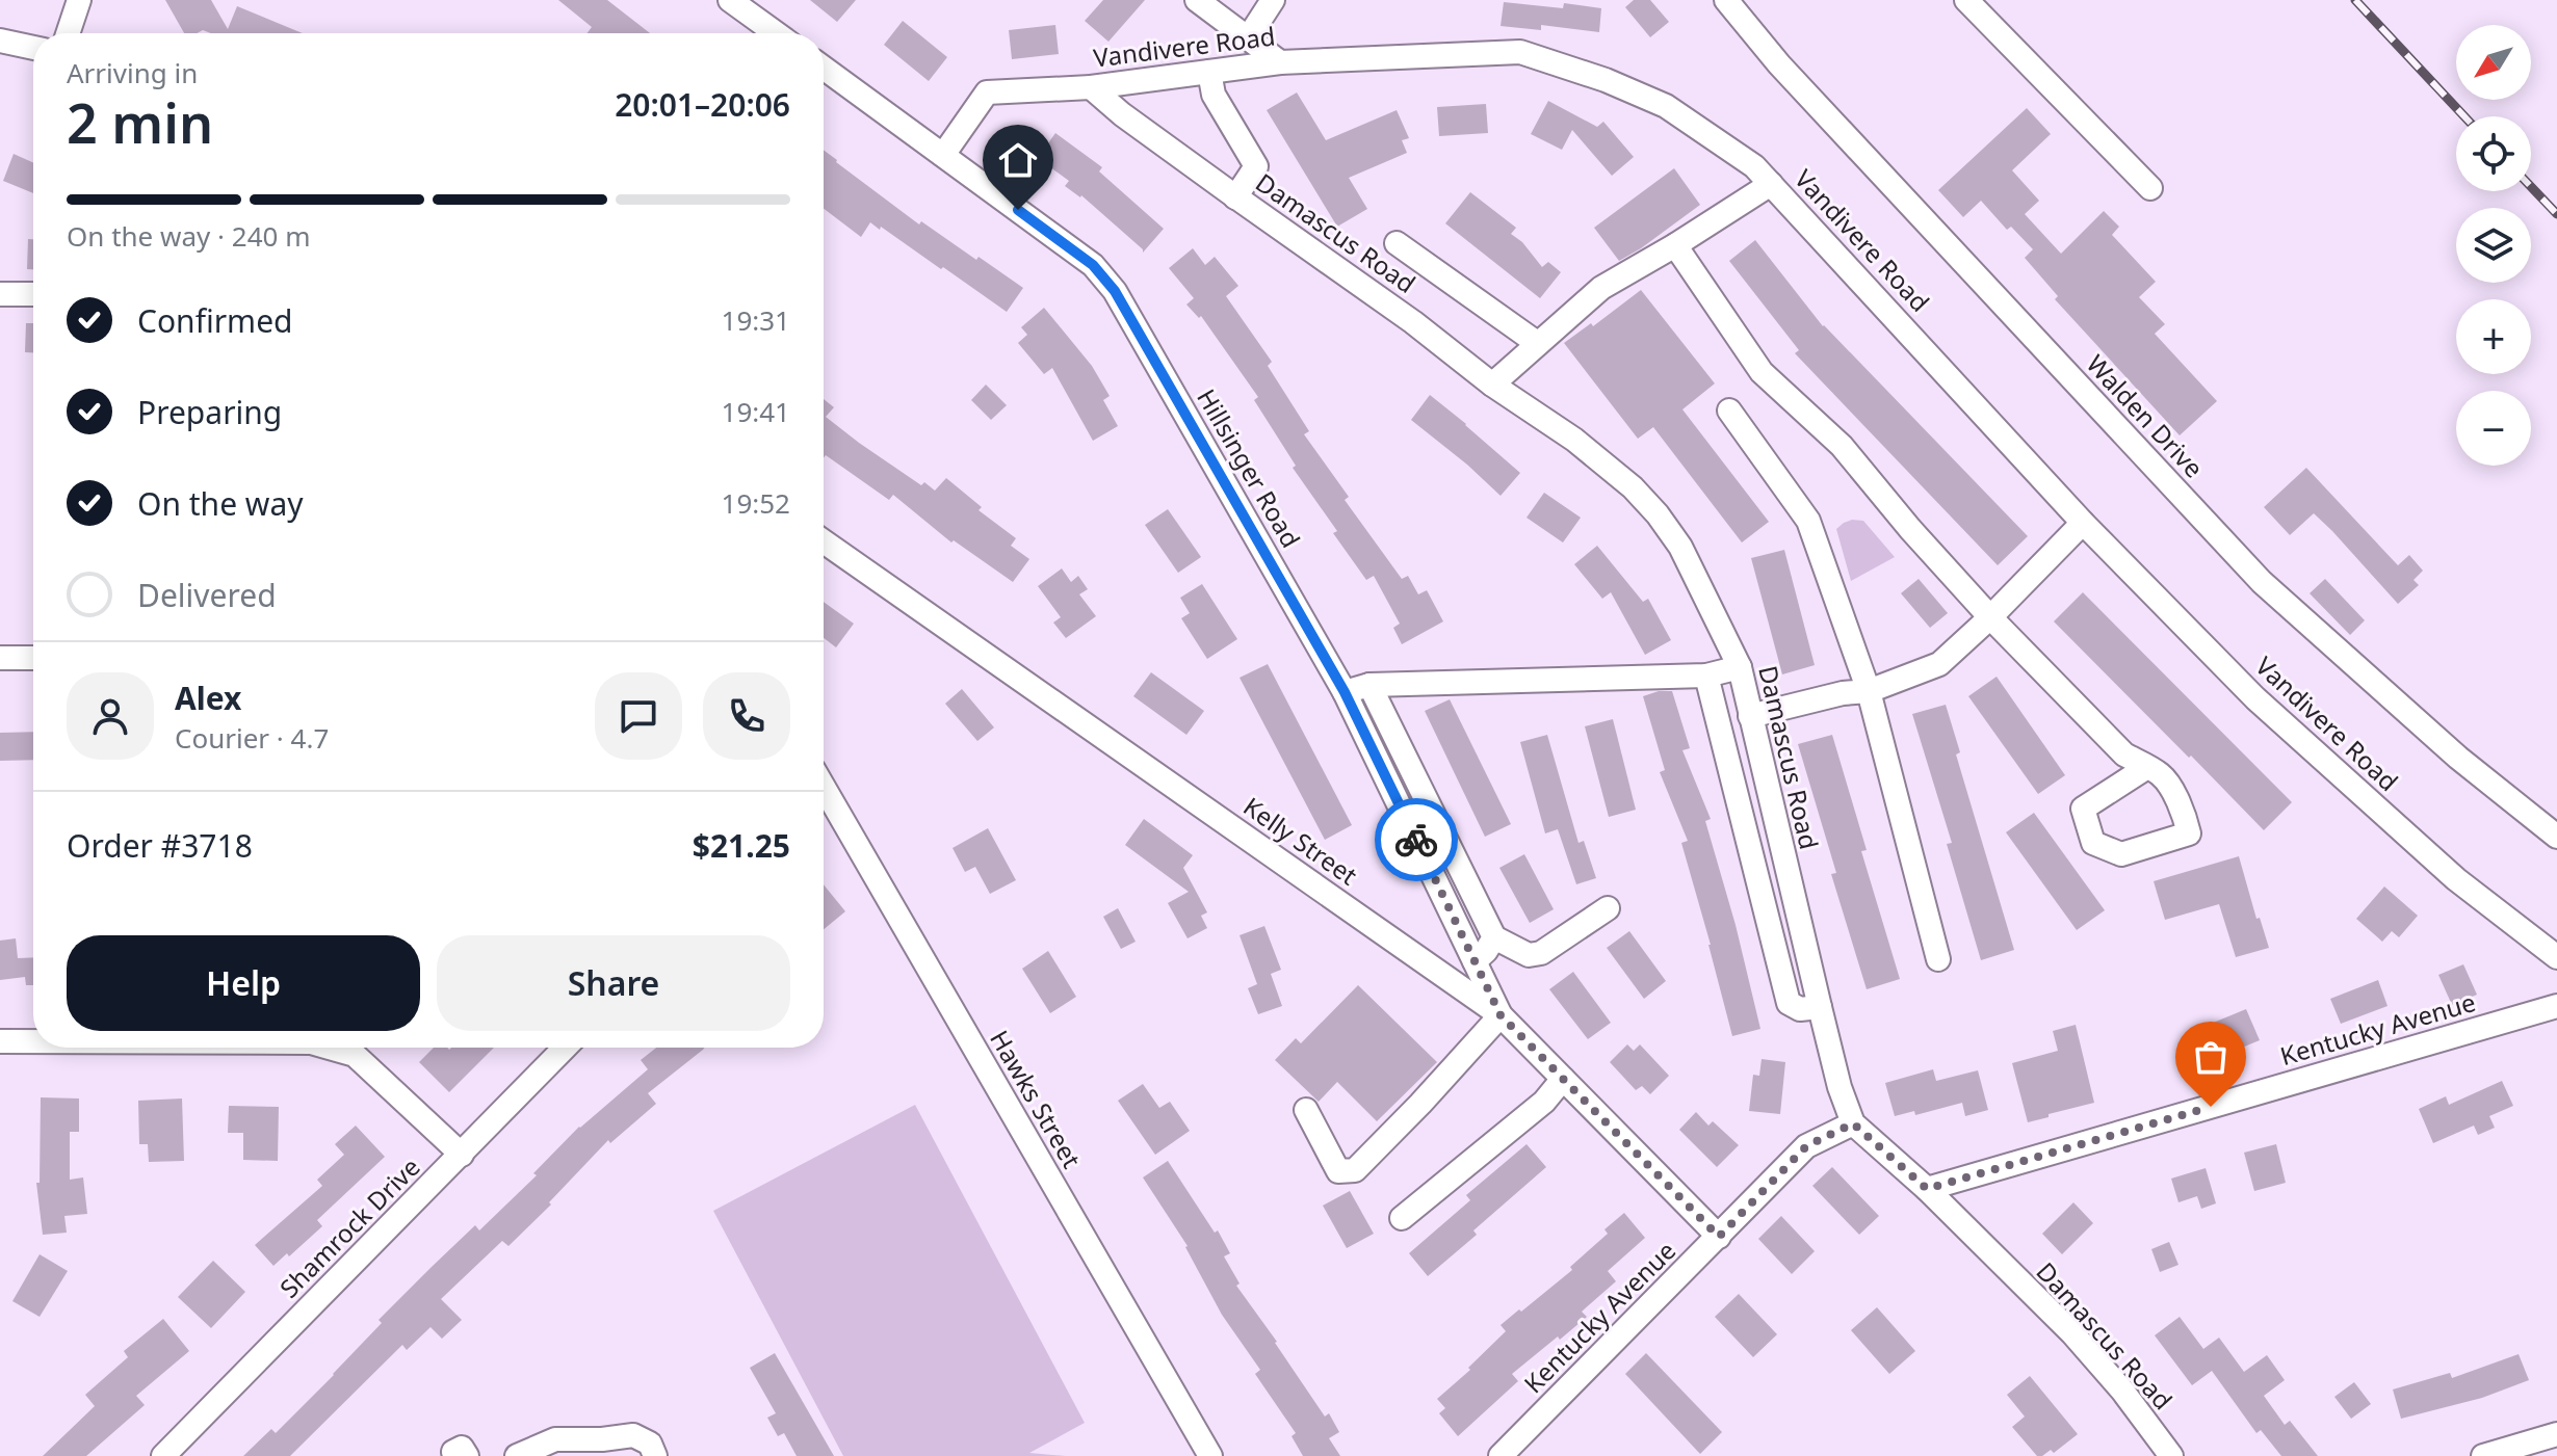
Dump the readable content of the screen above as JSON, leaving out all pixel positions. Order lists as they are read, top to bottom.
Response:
{
  "streets": {
    "street": [
      "Vandivere Road",
      "Damascus Road",
      "Walden Drive",
      "Hillsinger Road",
      "Kelly Street",
      "Kentucky Avenue",
      "Hawks Street",
      "Shamrock Drive"
    ]
  },
  "crossings": [
    ["Vandivere Road", "Damascus Road"],
    ["Vandivere Road", "Hillsinger Road"],
    ["Damascus Road", "Kentucky Avenue"],
    ["Hillsinger Road", "Kelly Street"],
    ["Kelly Street", "Kentucky Avenue"]
  ],
  "north": "bottom left",
  "page": {
    "map_buttons": ["+", "−"],
    "heading": ["2 min", "Arriving in", "20:01–20:06"],
    "panel": [
      "Alex",
      "Courier · 4.7",
      "Order #3718",
      "$21.25"
    ],
    "bar": "On the way · 240 m",
    "list": [
      ["Confirmed", "19:31"],
      ["Preparing", "19:41"],
      ["On the way", "19:52"],
      "Delivered"
    ],
    "buttons": ["Help", "Share"]
  }
}
